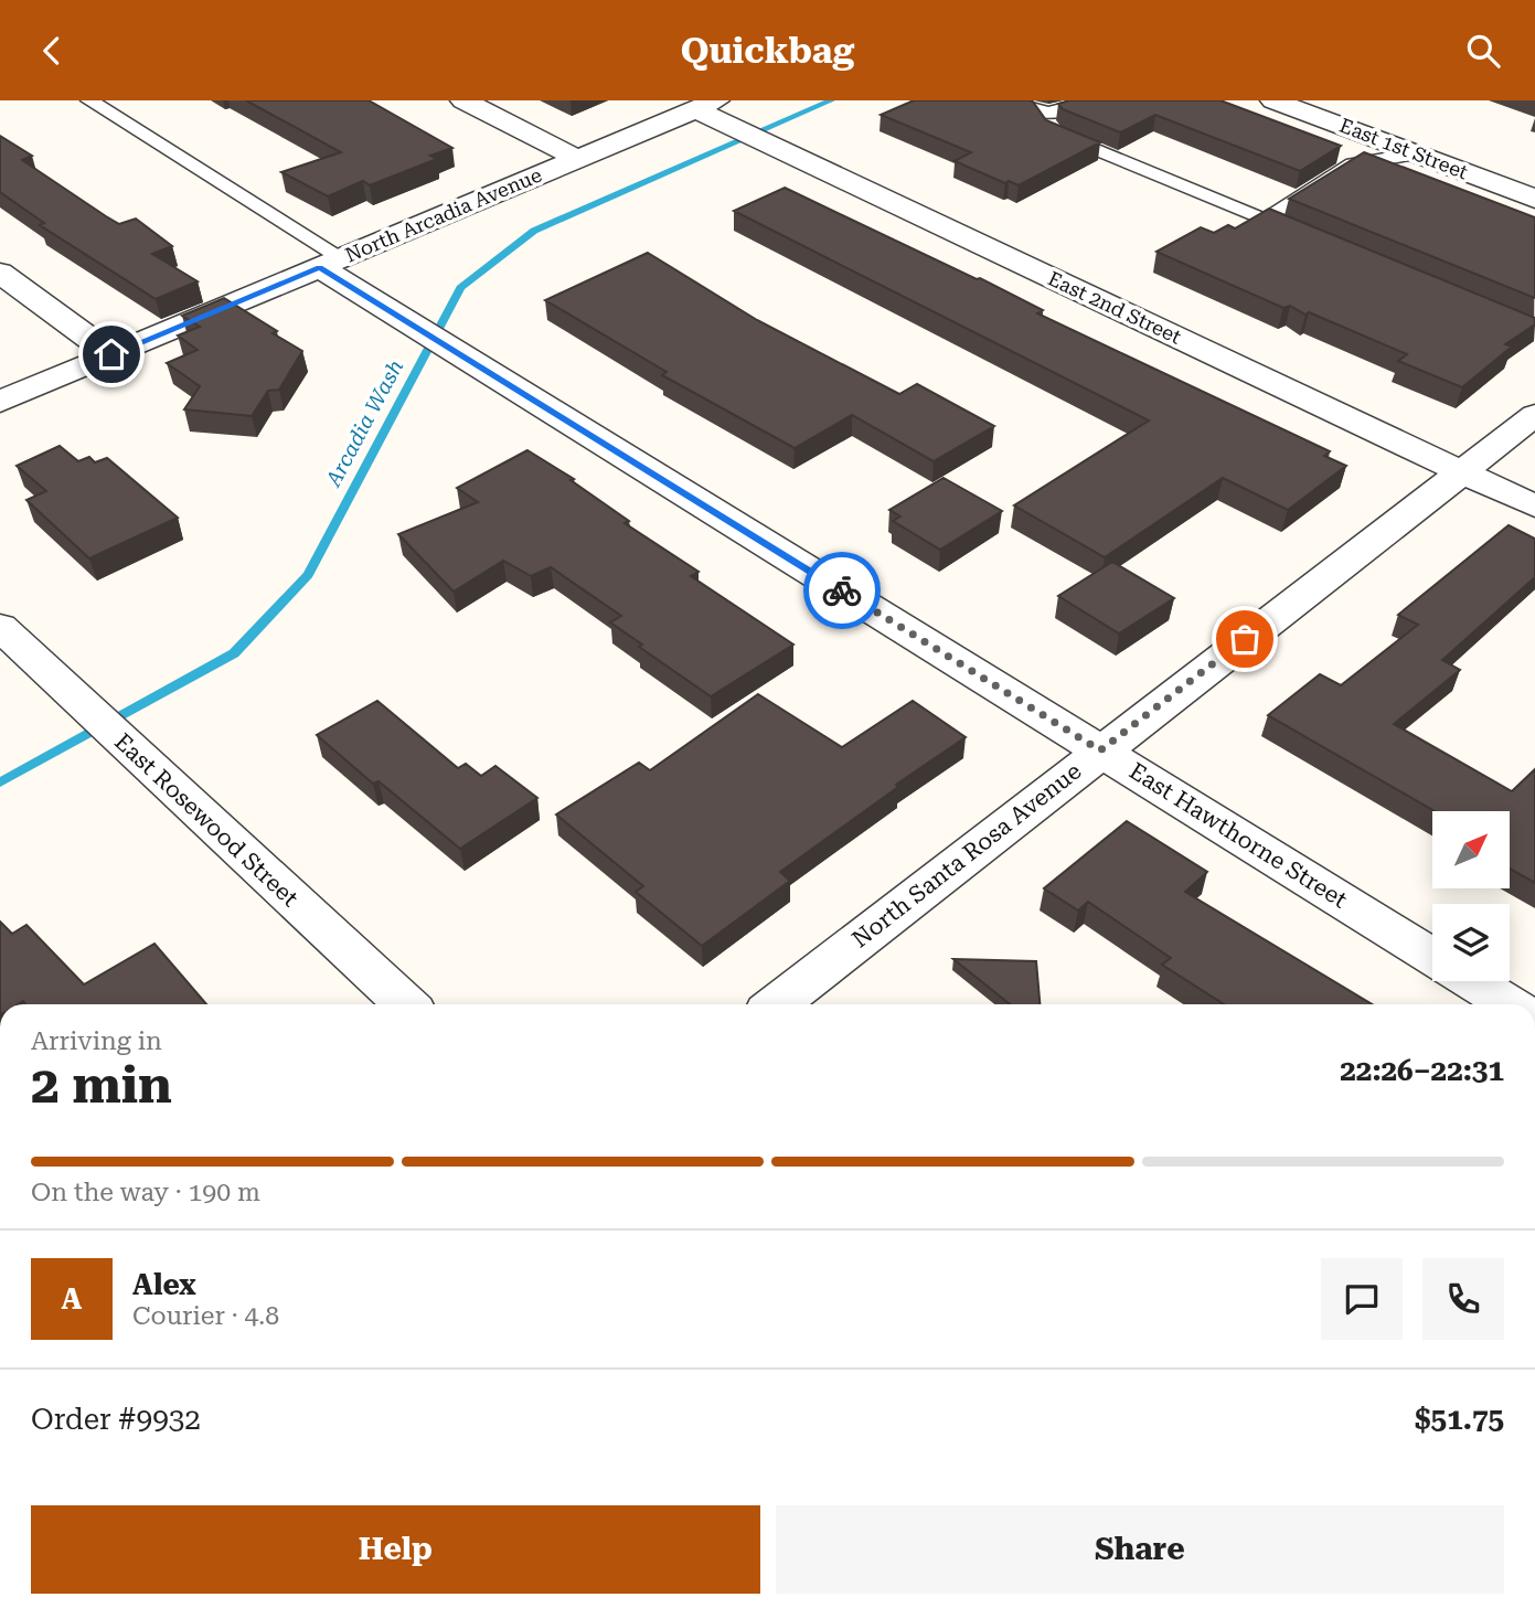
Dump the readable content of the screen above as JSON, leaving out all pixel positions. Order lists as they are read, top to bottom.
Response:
{
  "streets": {
    "street": [
      "East 1st Street",
      "North Arcadia Avenue",
      "East 2nd Street",
      "East Rosewood Street",
      "East Hawthorne Street",
      "North Santa Rosa Avenue"
    ]
  },
  "crossings": [
    ["North Arcadia Avenue", "East 2nd Street"],
    ["North Arcadia Avenue", "East Hawthorne Street"],
    ["East 2nd Street", "North Santa Rosa Avenue"],
    ["East Hawthorne Street", "North Santa Rosa Avenue"]
  ],
  "water": ["Arcadia Wash"],
  "north": "top right",
  "page": {
    "header": "Quickbag",
    "heading": ["2 min", "Arriving in", "22:26–22:31"],
    "panel": [
      "Alex",
      "Courier · 4.8",
      "Order #9932",
      "$51.75"
    ],
    "bar": "On the way · 190 m",
    "round": "A",
    "buttons": ["Help", "Share"]
  }
}
